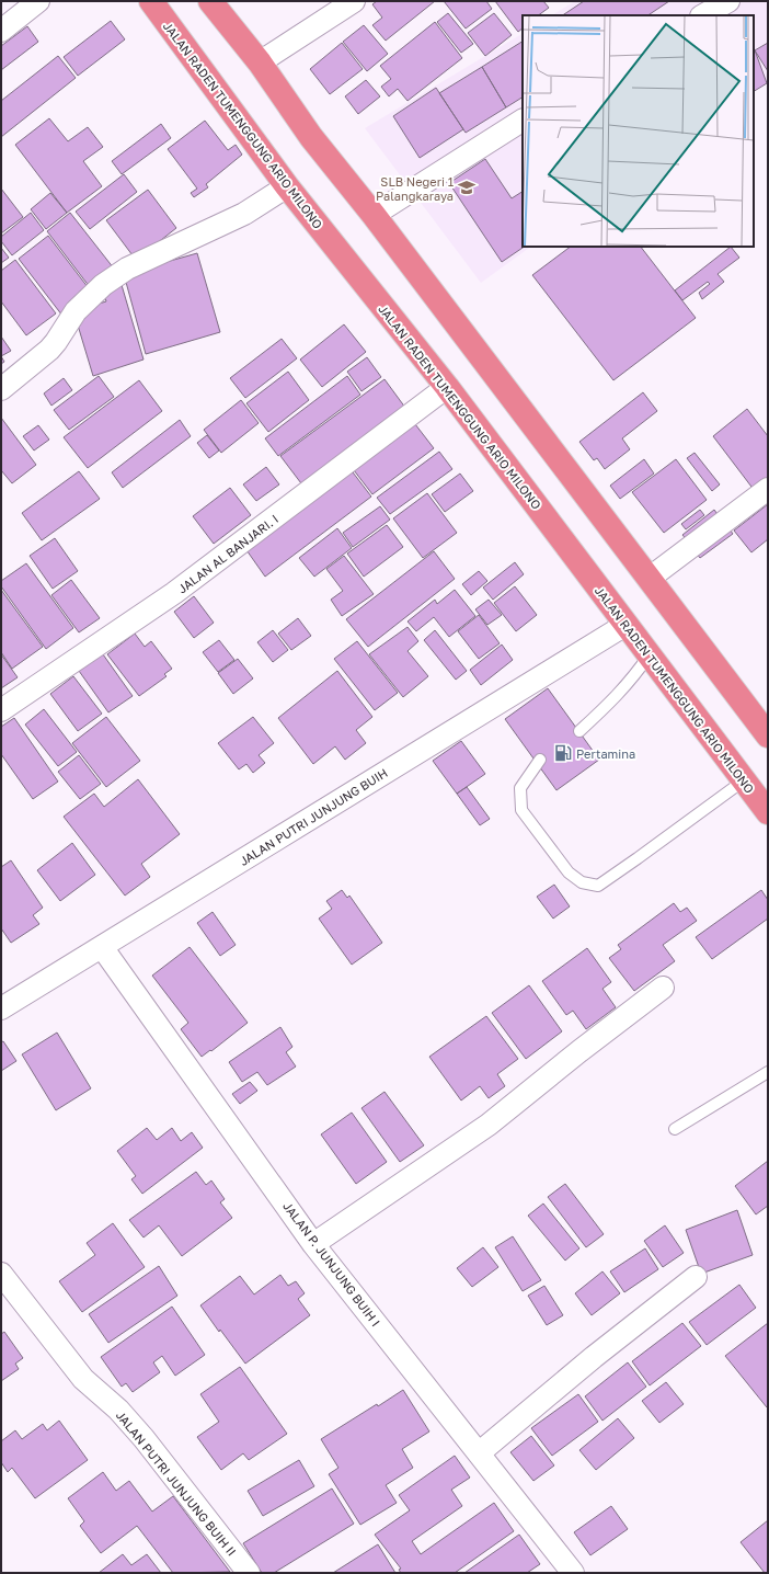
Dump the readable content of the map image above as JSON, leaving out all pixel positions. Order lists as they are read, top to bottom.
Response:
{
  "streets": {
    "highway": ["JALAN RADEN TUMENGGUNG ARIO MILONO"],
    "street": [
      "JALAN AL BANJARI. I",
      "JALAN PUTRI JUNJUNG BUIH",
      "JALAN P. JUNJUNG BUIH I",
      "JALAN PUTRI JUNJUNG BUIH II"
    ]
  },
  "crossings": [
    ["JALAN RADEN TUMENGGUNG ARIO MILONO", "JALAN AL BANJARI. I"],
    ["JALAN RADEN TUMENGGUNG ARIO MILONO", "JALAN PUTRI JUNJUNG BUIH"],
    ["JALAN PUTRI JUNJUNG BUIH", "JALAN P. JUNJUNG BUIH I"]
  ],
  "places": {
    "school or university": ["SLB Negeri 1 Palangkaraya"],
    "fuel station": ["Pertamina"]
  }
}
